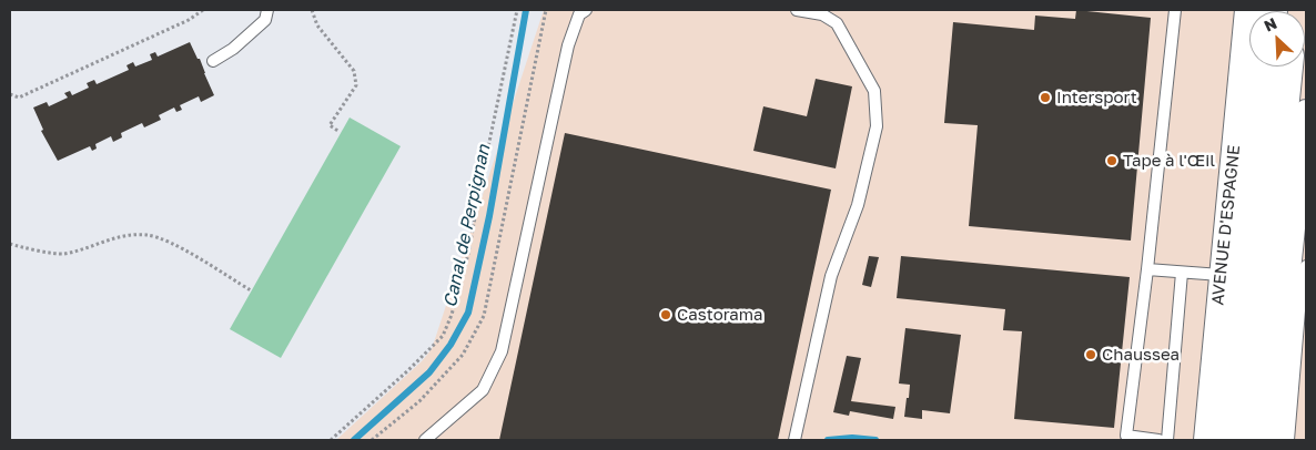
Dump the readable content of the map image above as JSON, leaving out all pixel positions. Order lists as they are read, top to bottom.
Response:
{
  "streets": {
    "main road": ["AVENUE D'ESPAGNE"]
  },
  "water": ["Canal de Perpignan"],
  "places": [
    "Intersport",
    "Tape à l'Œil",
    "Castorama",
    "Chaussea"
  ],
  "north": "top left"
}
